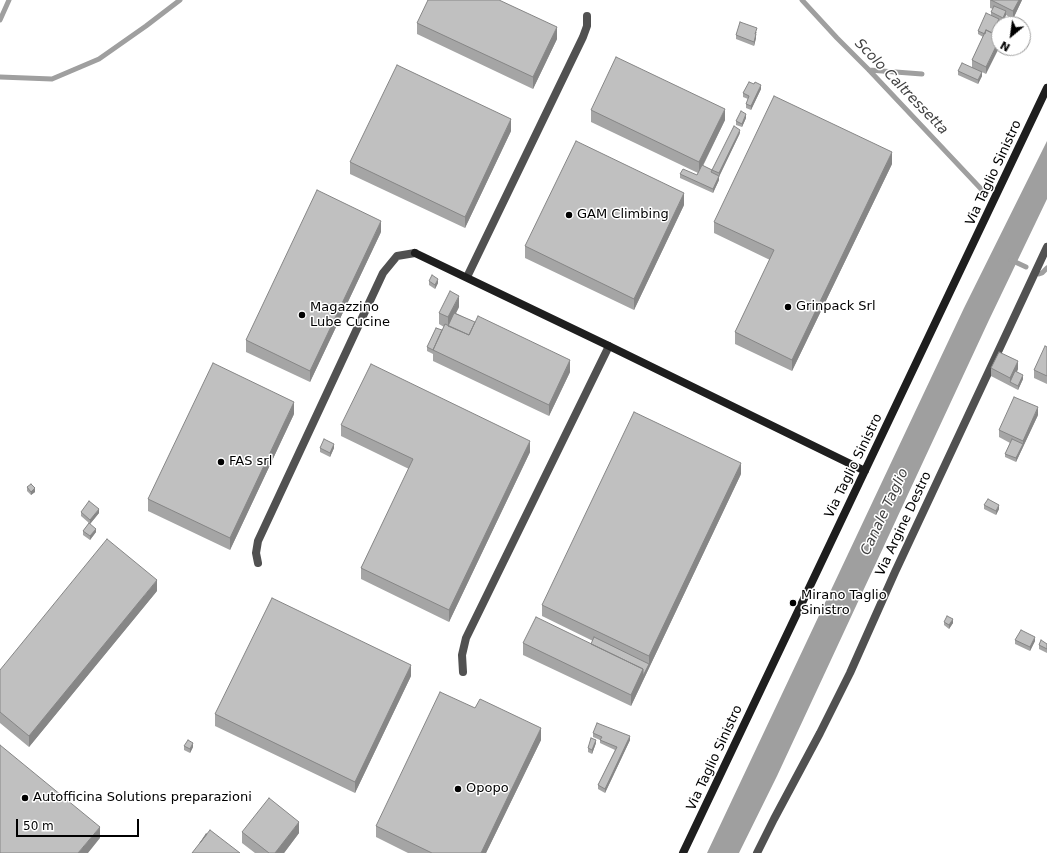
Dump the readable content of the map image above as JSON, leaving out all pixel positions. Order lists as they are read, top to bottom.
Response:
{
  "streets": {
    "main road": ["Via Taglio Sinistro"],
    "street": ["Via Argine Destro"]
  },
  "water": ["Scolo Caltressetta", "Canale Taglio"],
  "places": [
    "GAM Climbing",
    "Grinpack Srl",
    "Magazzino Lube Cucine",
    "FAS srl",
    "Mirano Taglio Sinistro",
    "Opopo",
    "Autofficina Solutions preparazioni"
  ],
  "scale_bar": "50 m",
  "north": "bottom left"
}
